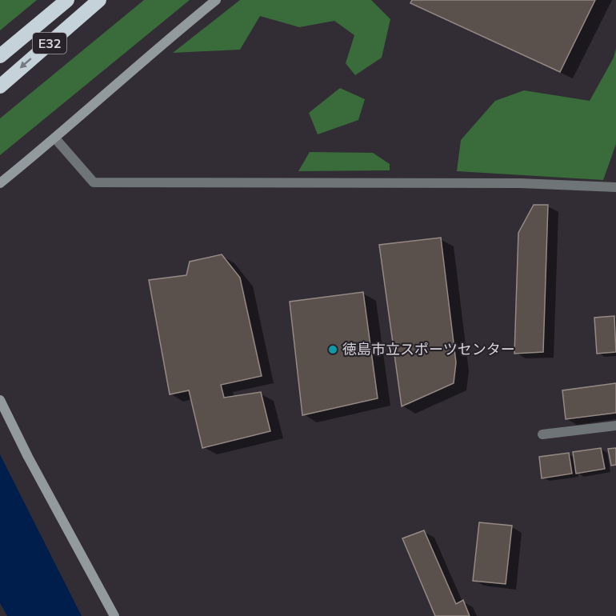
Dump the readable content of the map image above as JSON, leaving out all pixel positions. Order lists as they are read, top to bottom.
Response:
{
  "streets": {
    "highway": ["E32"]
  },
  "places": ["徳島市立スポーツセンター"]
}
